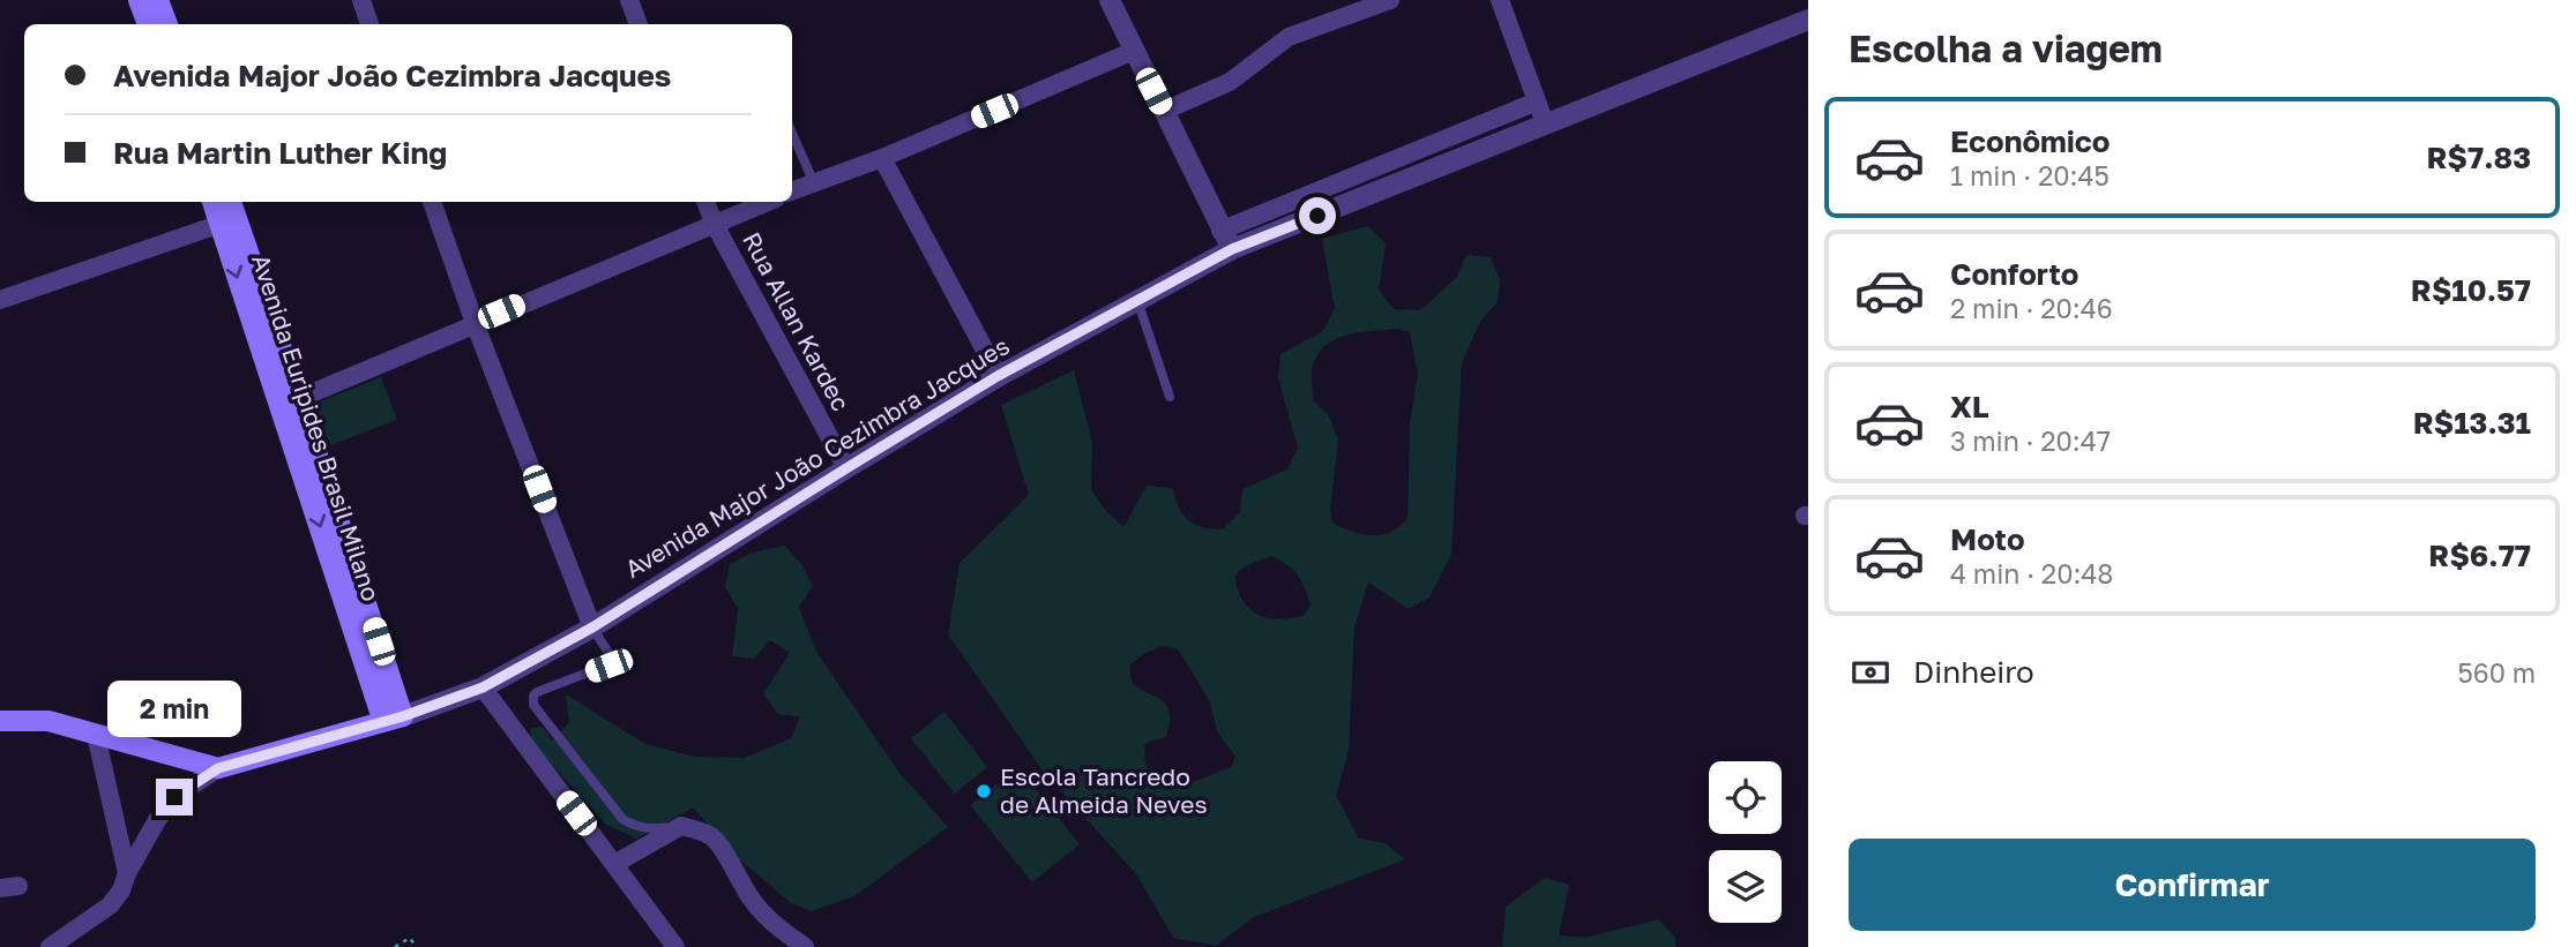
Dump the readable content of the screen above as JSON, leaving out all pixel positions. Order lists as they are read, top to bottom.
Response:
{
  "streets": {
    "main road": ["Avenida Euripides Brasil Milano"],
    "street": ["Rua Allan Kardec", "Avenida Major João Cezimbra Jacques"]
  },
  "crossings": [
    ["Rua Allan Kardec", "Avenida Major João Cezimbra Jacques"],
    ["Avenida Euripides Brasil Milano", "Avenida Major João Cezimbra Jacques"]
  ],
  "places": ["Escola Tancredo de Almeida Neves"],
  "page": {
    "heading": "Escolha a viagem",
    "banner": ["Avenida Major João Cezimbra Jacques", "Rua Martin Luther King"],
    "list": [
      {
        "name": "Econômico",
        "note": "1 min · 20:45",
        "value": "R$7.83"
      },
      {
        "name": "Conforto",
        "note": "2 min · 20:46",
        "value": "R$10.57"
      },
      {
        "name": "XL",
        "note": "3 min · 20:47",
        "value": "R$13.31"
      },
      {
        "name": "Moto",
        "note": "4 min · 20:48",
        "value": "R$6.77"
      }
    ],
    "pay": ["Dinheiro", "560 m"],
    "bubble": "2 min",
    "buttons": "Confirmar"
  }
}
